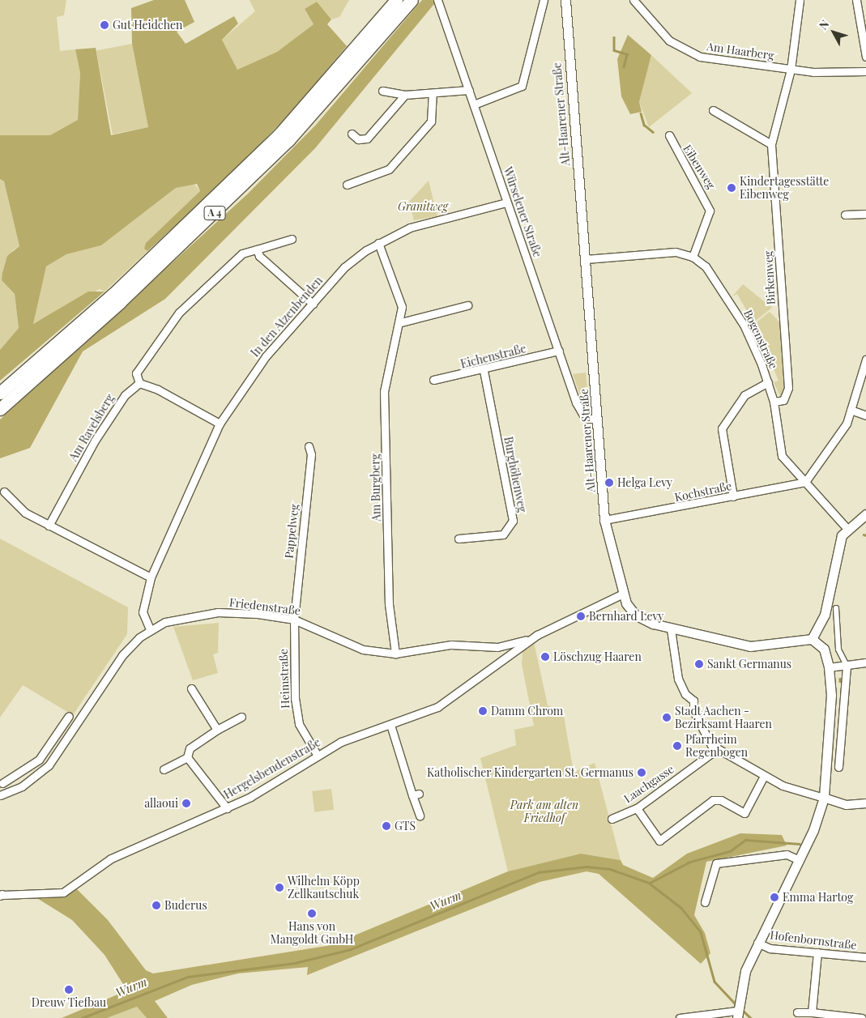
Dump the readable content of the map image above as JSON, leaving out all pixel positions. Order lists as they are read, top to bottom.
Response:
{
  "streets": {
    "highway": ["A 4"],
    "main road": ["Alt-Haarener Straße"],
    "street": [
      "Am Haarberg",
      "Eibenweg",
      "Würselener Straße",
      "Birkenweg",
      "In den Atzenbenden",
      "Bogenstraße",
      "Eichenstraße",
      "Am Ravelsberg",
      "Burghöhenweg",
      "Am Burgberg",
      "Kochstraße",
      "Pappelweg",
      "Friedenstraße",
      "Heimstraße",
      "Hergelsbendenstraße",
      "Laachgasse",
      "Hofenbornstraße"
    ]
  },
  "crossings": [
    ["Am Haarberg", "Birkenweg"],
    ["Alt-Haarener Straße", "Würselener Straße"],
    ["Alt-Haarener Straße", "Kochstraße"],
    ["Alt-Haarener Straße", "Friedenstraße"],
    ["Eibenweg", "Bogenstraße"],
    ["Würselener Straße", "In den Atzenbenden"],
    ["Würselener Straße", "Eichenstraße"],
    ["Birkenweg", "Bogenstraße"],
    ["In den Atzenbenden", "Am Burgberg"],
    ["In den Atzenbenden", "Friedenstraße"],
    ["Bogenstraße", "Kochstraße"],
    ["Eichenstraße", "Burghöhenweg"],
    ["Am Burgberg", "Friedenstraße"],
    ["Pappelweg", "Friedenstraße"],
    ["Pappelweg", "Heimstraße"],
    ["Friedenstraße", "Heimstraße"],
    ["Friedenstraße", "Hergelsbendenstraße"],
    ["Heimstraße", "Hergelsbendenstraße"]
  ],
  "water": ["Wurm"],
  "parks": ["Granitweg", "Park am alten Friedhof"],
  "places": [
    "Gut Heidchen",
    "Kindertagesstätte Eibenweg",
    "Helga Levy",
    "Bernhard Levy",
    "Löschzug Haaren",
    "Sankt Germanus",
    "Damm Chrom",
    "Stadt Aachen - Bezirksamt Haaren",
    "Pfarrheim Regenbogen",
    "Katholischer Kindergarten St. Germanus",
    "allaoui",
    "GTS",
    "Wilhelm Köpp Zellkautschuk",
    "Emma Hartog",
    "Buderus",
    "Hans von Mangoldt GmbH",
    "Dreuw Tiefbau"
  ],
  "north": "top left"
}
